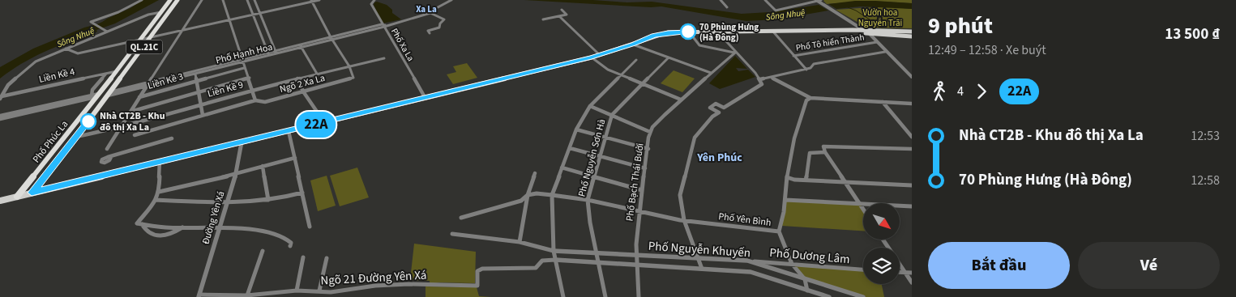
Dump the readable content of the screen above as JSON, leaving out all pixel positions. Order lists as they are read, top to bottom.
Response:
{
  "streets": {
    "highway": ["QL.21C", "Phố Phúc La"],
    "street": [
      "Phố Tô hiến Thành",
      "Phố Xa La",
      "Phố Hạnh Hoa",
      "Liền Kề 4",
      "Liền Kề 3",
      "Ngõ 2 Xa La",
      "Liền Kề 9",
      "Phố Nguyễn Sơn Hà",
      "Phố Bạch Thái Bưởi",
      "Đường Yên Xá",
      "Phố Yên Bình",
      "Phố Nguyễn Khuyến",
      "Phố Dương Lâm",
      "Ngõ 21 Đường Yên Xá"
    ]
  },
  "crossings": [
    ["Phố Xa La", "Phố Hạnh Hoa"],
    ["Phố Hạnh Hoa", "Phố Phúc La"],
    ["Liền Kề 4", "Phố Phúc La"],
    ["Ngõ 2 Xa La", "Liền Kề 9"],
    ["Liền Kề 9", "Phố Phúc La"],
    ["Phố Nguyễn Sơn Hà", "Phố Yên Bình"],
    ["Phố Nguyễn Sơn Hà", "Phố Nguyễn Khuyến"],
    ["Phố Bạch Thái Bưởi", "Phố Yên Bình"],
    ["Phố Bạch Thái Bưởi", "Phố Nguyễn Khuyến"],
    ["Đường Yên Xá", "Ngõ 21 Đường Yên Xá"],
    ["Phố Nguyễn Khuyến", "Phố Dương Lâm"],
    ["Phố Nguyễn Khuyến", "Ngõ 21 Đường Yên Xá"]
  ],
  "districts": ["Xa La", "Yên Phúc"],
  "water": ["Sông Nhuệ"],
  "parks": ["Vườn hoa Nguyễn Trãi"],
  "places": ["70 Phùng Hưng (Hà Đông)", "Nhà CT2B - Khu đô thị Xa La"],
  "lines": ["bus line 22A"],
  "north": "bottom right",
  "page": {
    "on_map": "22A",
    "heading": ["9 phút", "12:49 – 12:58 · Xe buýt", "13 500 ₫"],
    "legs": ["4", "22A"],
    "list": [
      {
        "name": "Nhà CT2B - Khu đô thị Xa La",
        "value": "12:53"
      },
      {
        "name": "70 Phùng Hưng (Hà Đông)",
        "value": "12:58"
      }
    ],
    "buttons": ["Bắt đầu", "Vé"]
  }
}
